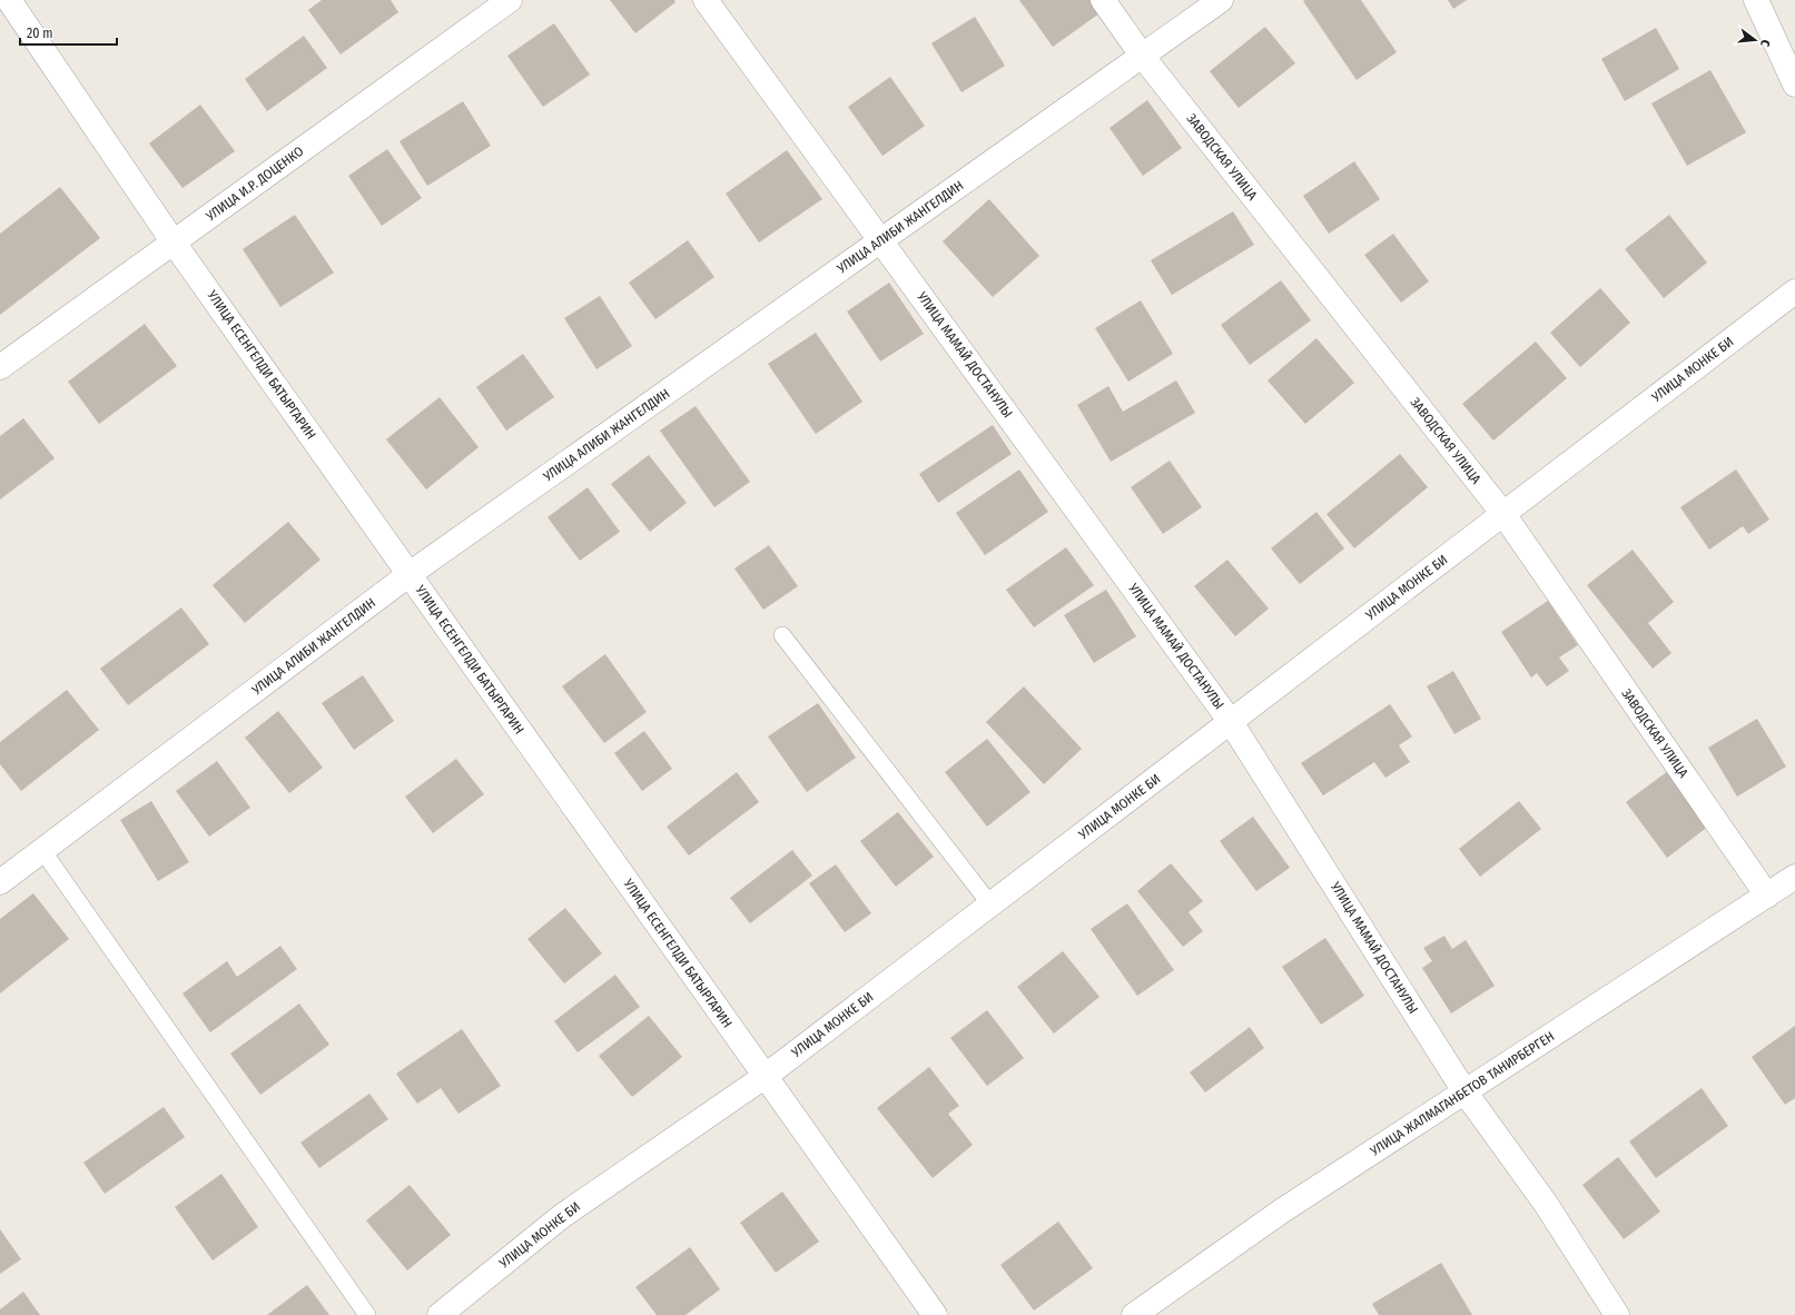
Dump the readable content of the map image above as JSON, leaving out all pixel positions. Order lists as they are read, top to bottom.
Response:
{
  "streets": {
    "street": [
      "ЗАВОДСКАЯ УЛИЦА",
      "УЛИЦА И.Р. ДОЦЕНКО",
      "УЛИЦА АЛИБИ ЖАНГЕЛДИН",
      "УЛИЦА МАМАЙ ДОСТАНУЛЫ",
      "УЛИЦА ЕСЕНГЕЛДИ БАТЫРГАРИН",
      "УЛИЦА МОНКЕ БИ",
      "УЛИЦА ЖАЛМАГАНБЕТОВ ТАНИРБЕРГЕН"
    ]
  },
  "crossings": [
    ["ЗАВОДСКАЯ УЛИЦА", "УЛИЦА АЛИБИ ЖАНГЕЛДИН"],
    ["ЗАВОДСКАЯ УЛИЦА", "УЛИЦА МОНКЕ БИ"],
    ["ЗАВОДСКАЯ УЛИЦА", "УЛИЦА ЖАЛМАГАНБЕТОВ ТАНИРБЕРГЕН"],
    ["УЛИЦА И.Р. ДОЦЕНКО", "УЛИЦА ЕСЕНГЕЛДИ БАТЫРГАРИН"],
    ["УЛИЦА АЛИБИ ЖАНГЕЛДИН", "УЛИЦА МАМАЙ ДОСТАНУЛЫ"],
    ["УЛИЦА АЛИБИ ЖАНГЕЛДИН", "УЛИЦА ЕСЕНГЕЛДИ БАТЫРГАРИН"],
    ["УЛИЦА МАМАЙ ДОСТАНУЛЫ", "УЛИЦА МОНКЕ БИ"],
    ["УЛИЦА МАМАЙ ДОСТАНУЛЫ", "УЛИЦА ЖАЛМАГАНБЕТОВ ТАНИРБЕРГЕН"],
    ["УЛИЦА ЕСЕНГЕЛДИ БАТЫРГАРИН", "УЛИЦА МОНКЕ БИ"]
  ],
  "scale_bar": "20 m",
  "north": "right"
}
